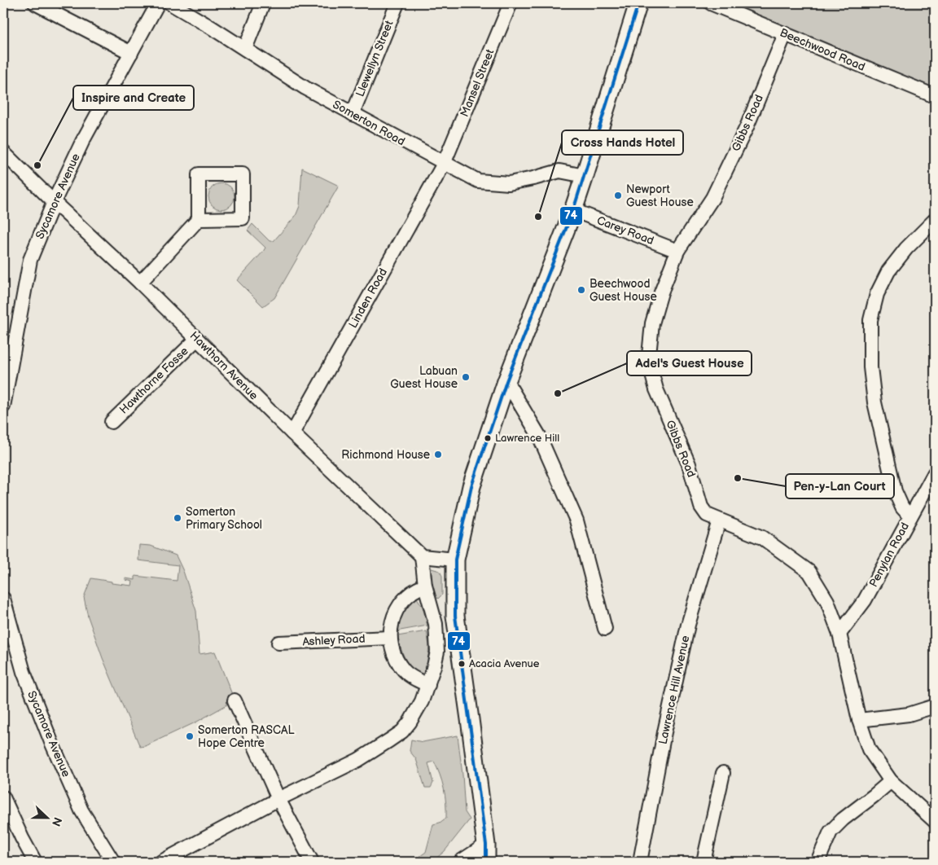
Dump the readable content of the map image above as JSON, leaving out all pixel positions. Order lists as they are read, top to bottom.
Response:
{
  "streets": {
    "street": [
      "Beechwood Road",
      "Llewellyn Street",
      "Mansel Street",
      "Somerton Road",
      "Gibbs Road",
      "Sycamore Avenue",
      "Carey Road",
      "Linden Road",
      "Hawthorn Avenue",
      "Hawthorne Fosse",
      "Penylan Road",
      "Ashley Road",
      "Lawrence Hill Avenue"
    ]
  },
  "crossings": [
    ["Beechwood Road", "Gibbs Road"],
    ["Llewellyn Street", "Somerton Road"],
    ["Mansel Street", "Somerton Road"],
    ["Mansel Street", "Linden Road"],
    ["Somerton Road", "Linden Road"],
    ["Gibbs Road", "Carey Road"],
    ["Gibbs Road", "Penylan Road"],
    ["Gibbs Road", "Lawrence Hill Avenue"],
    ["Sycamore Avenue", "Hawthorn Avenue"],
    ["Linden Road", "Hawthorn Avenue"],
    ["Hawthorn Avenue", "Hawthorne Fosse"]
  ],
  "places": [
    "Inspire and Create",
    "Newport Guest House",
    "Cross Hands Hotel",
    "Beechwood Guest House",
    "Labuan Guest House",
    "Adel's Guest House",
    "Lawrence Hill",
    "Richmond House",
    "Pen-y-Lan Court",
    "Somerton Primary School",
    "Acacia Avenue",
    "Somerton RASCAL Hope Centre"
  ],
  "lines": ["transit line 74"],
  "north": "right"
}
